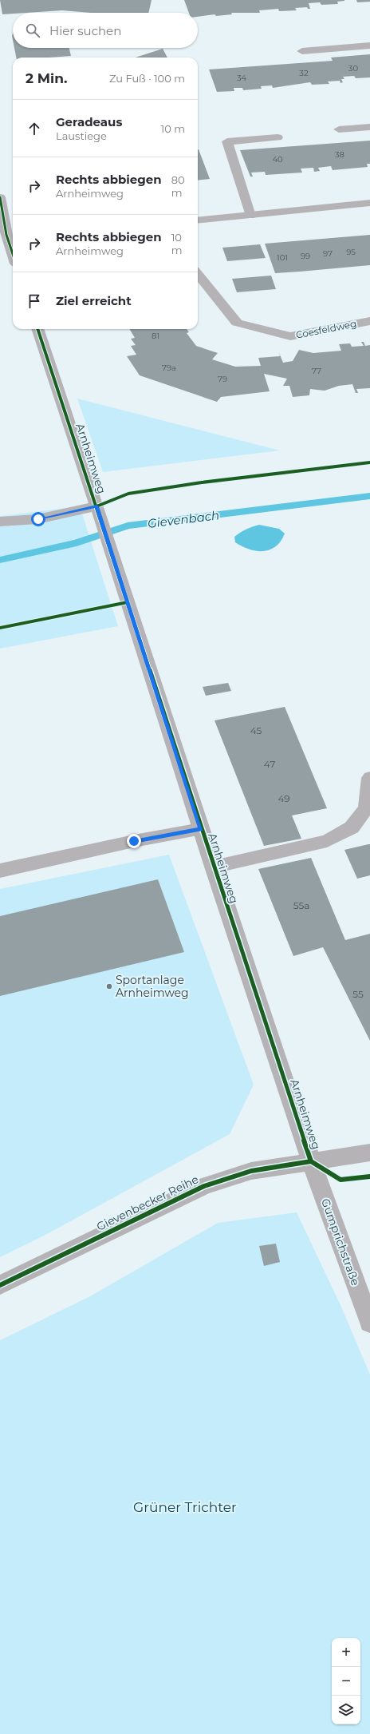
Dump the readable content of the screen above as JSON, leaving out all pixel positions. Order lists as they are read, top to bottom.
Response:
{
  "streets": {
    "street": [
      "Coesfeldweg",
      "Arnheimweg",
      "Gievenbecker Reihe",
      "Gumprichstraße"
    ]
  },
  "crossings": [
    ["Arnheimweg", "Gievenbecker Reihe"],
    ["Arnheimweg", "Gumprichstraße"],
    ["Gievenbecker Reihe", "Gumprichstraße"]
  ],
  "water": ["Gievenbach"],
  "parks": ["Grüner Trichter"],
  "places": ["Sportanlage Arnheimweg"],
  "house_numbers": [
    "30",
    "32",
    "34",
    "38",
    "40",
    "95",
    "97",
    "99",
    "101",
    "81",
    "79a",
    "77",
    "79",
    "45",
    "47",
    "49",
    "55a",
    "55"
  ],
  "page": {
    "search": "Hier suchen",
    "heading": ["2 Min.", "Zu Fuß · 100 m"],
    "list": [
      ["Geradeaus", "Laustiege", "10 m"],
      ["Rechts abbiegen", "Arnheimweg", "80 m"],
      ["Rechts abbiegen", "Arnheimweg", "10 m"],
      "Ziel erreicht"
    ],
    "map_buttons": ["+", "−"]
  }
}
